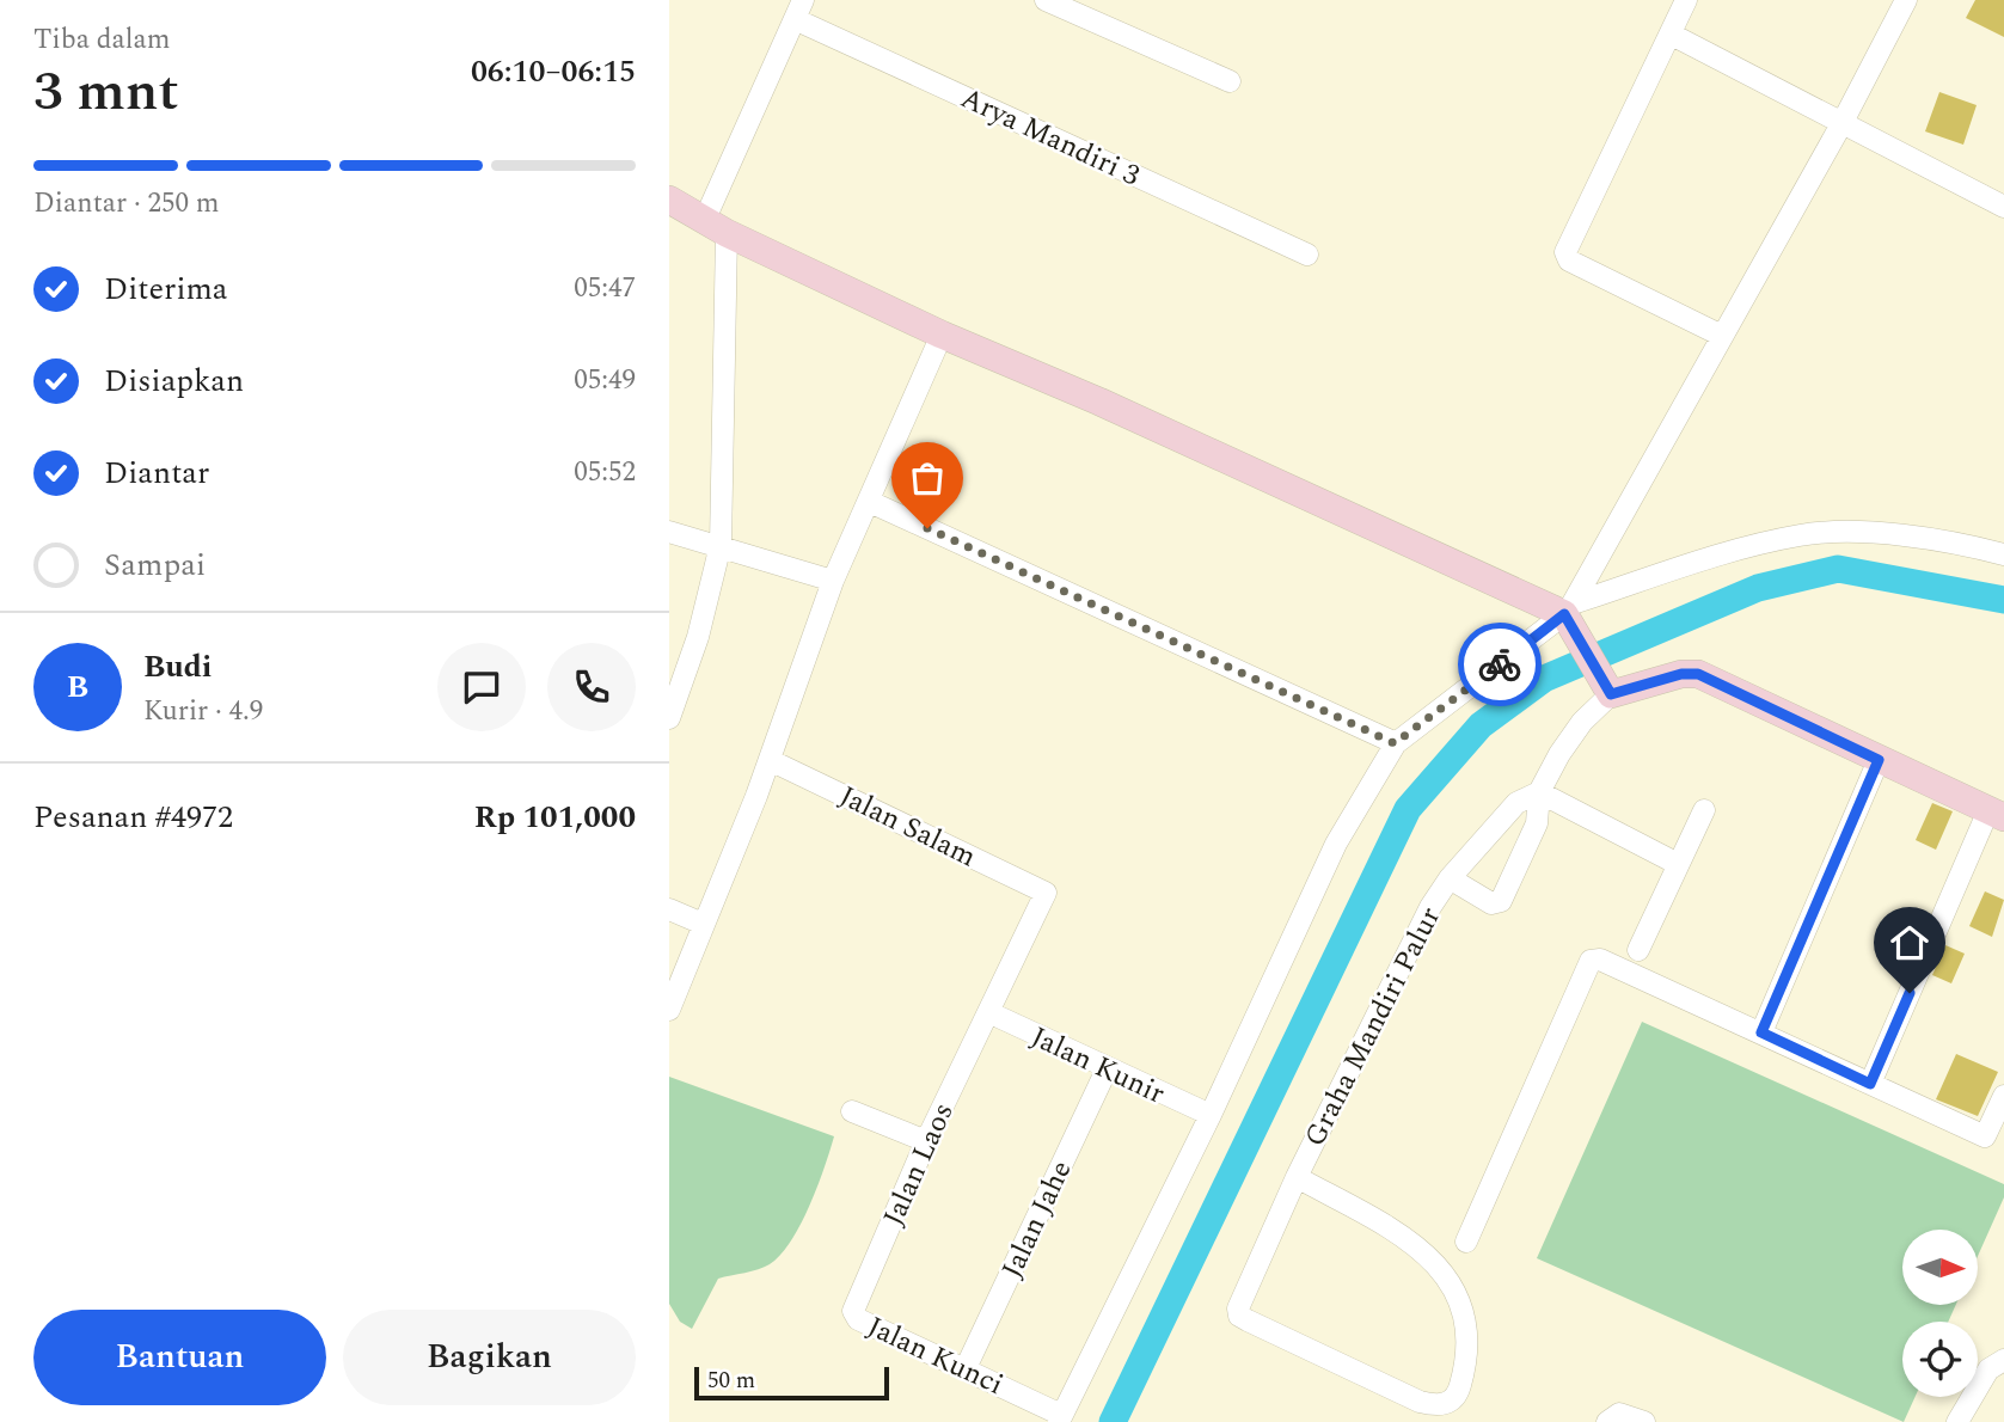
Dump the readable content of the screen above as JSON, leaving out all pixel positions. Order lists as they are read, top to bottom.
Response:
{
  "streets": {
    "street": [
      "Arya Mandiri 3",
      "Jalan Salam",
      "Graha Mandiri Palur",
      "Jalan Kunir",
      "Jalan Laos",
      "Jalan Jahe",
      "Jalan Kunci"
    ]
  },
  "crossings": [
    ["Jalan Salam", "Jalan Laos"],
    ["Jalan Kunir", "Jalan Laos"],
    ["Jalan Kunir", "Jalan Jahe"],
    ["Jalan Laos", "Jalan Kunci"],
    ["Jalan Jahe", "Jalan Kunci"]
  ],
  "scale_bar": "50 m",
  "north": "right",
  "page": {
    "heading": ["3 mnt", "Tiba dalam", "06:10–06:15"],
    "panel": [
      "Budi",
      "Kurir · 4.9",
      "Pesanan #4972",
      "Rp 101,000"
    ],
    "bar": "Diantar · 250 m",
    "list": [
      ["Diterima", "05:47"],
      ["Disiapkan", "05:49"],
      ["Diantar", "05:52"],
      "Sampai"
    ],
    "round": "B",
    "buttons": ["Bantuan", "Bagikan"],
    "scale": "50 m"
  }
}
